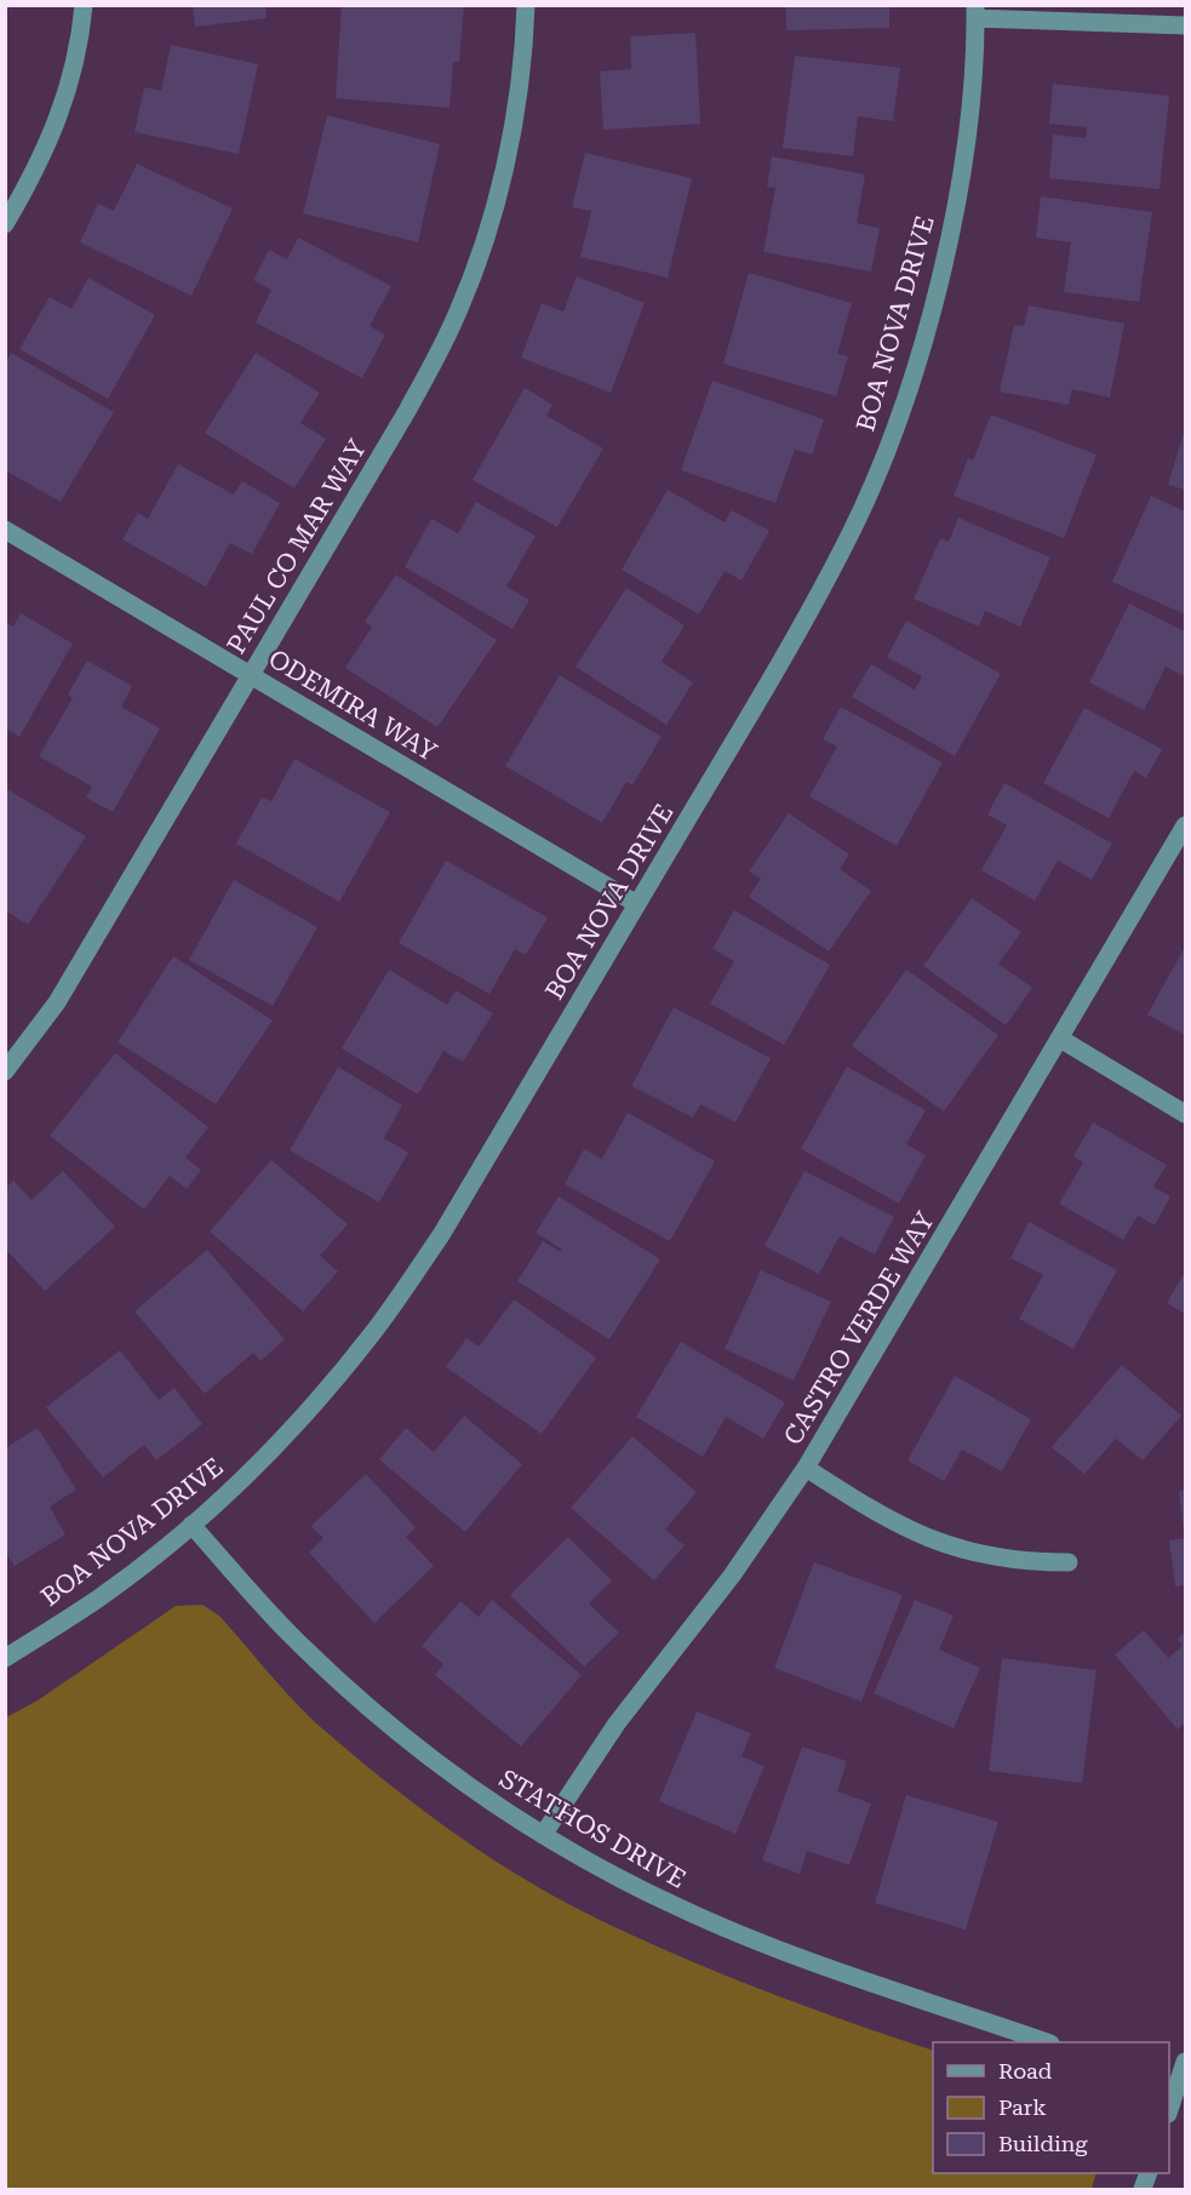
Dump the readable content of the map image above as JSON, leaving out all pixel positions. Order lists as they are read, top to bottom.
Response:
{
  "streets": {
    "street": [
      "BOA NOVA DRIVE",
      "PAUL CO MAR WAY",
      "ODEMIRA WAY",
      "CASTRO VERDE WAY",
      "STATHOS DRIVE"
    ]
  },
  "crossings": [
    ["BOA NOVA DRIVE", "ODEMIRA WAY"],
    ["BOA NOVA DRIVE", "STATHOS DRIVE"],
    ["PAUL CO MAR WAY", "ODEMIRA WAY"],
    ["CASTRO VERDE WAY", "STATHOS DRIVE"]
  ],
  "legend": ["Road", "Park", "Building"]
}
